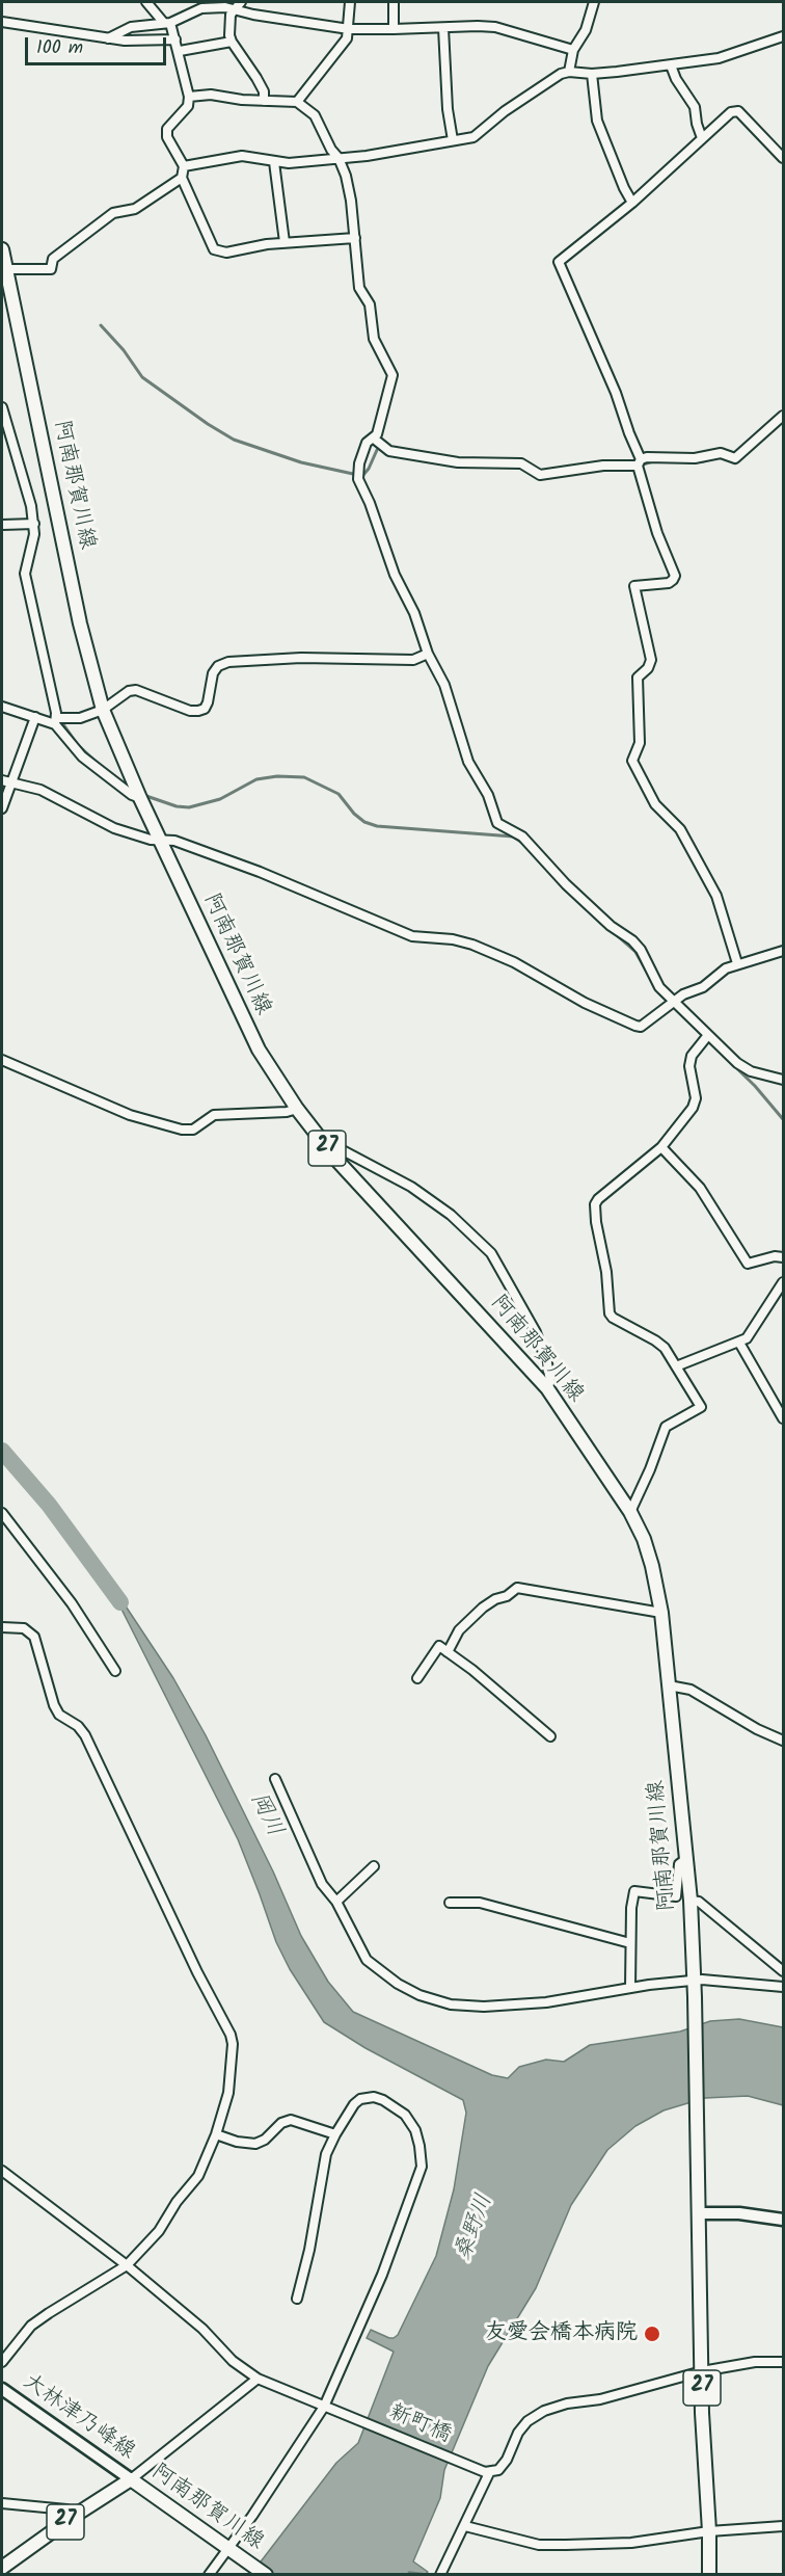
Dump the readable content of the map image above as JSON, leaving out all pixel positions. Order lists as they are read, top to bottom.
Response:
{
  "streets": {
    "main road": ["阿南那賀川線", "27", "大林津乃峰線"],
    "street": ["新町橋"]
  },
  "crossings": [
    ["阿南那賀川線", "大林津乃峰線"]
  ],
  "water": ["岡川", "桑野川"],
  "places": ["友愛会橋本病院"],
  "scale_bar": "100 m"
}
